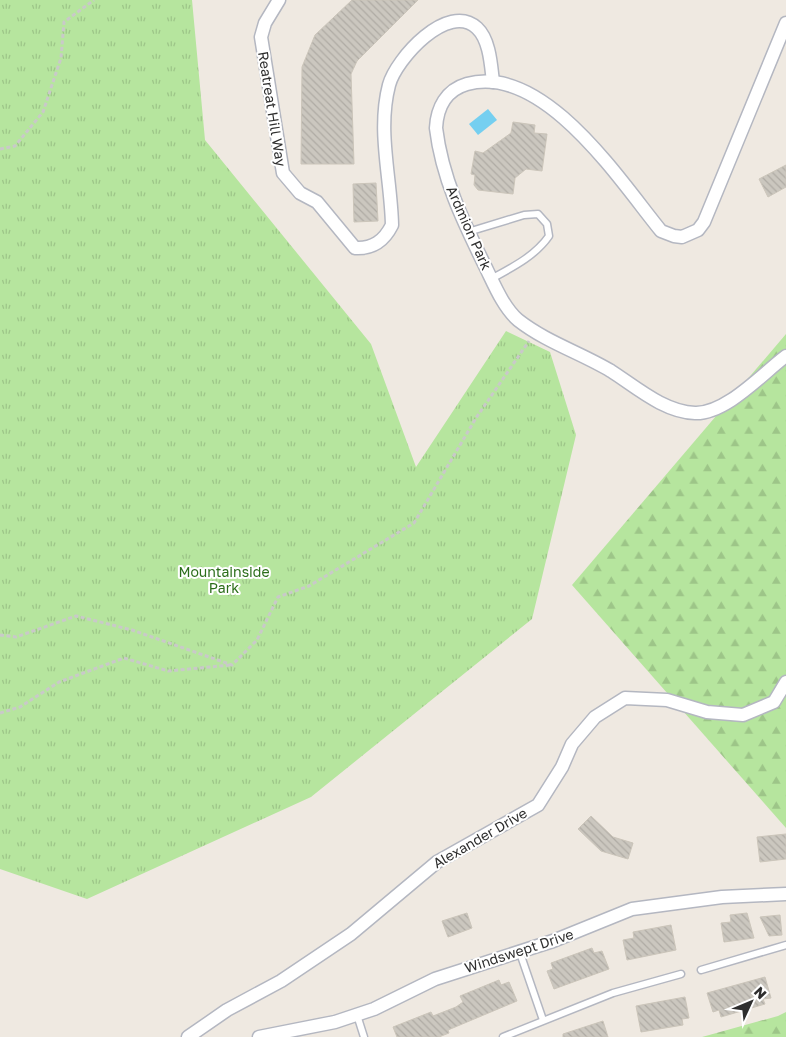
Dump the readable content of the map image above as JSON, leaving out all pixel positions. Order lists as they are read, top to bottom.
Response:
{
  "streets": {
    "street": [
      "Reatreat Hill Way",
      "Ardmion Park",
      "Alexander Drive",
      "Windswept Drive"
    ]
  },
  "crossings": [
    ["Reatreat Hill Way", "Ardmion Park"]
  ],
  "parks": ["Mountainside Park"],
  "north": "top right"
}
